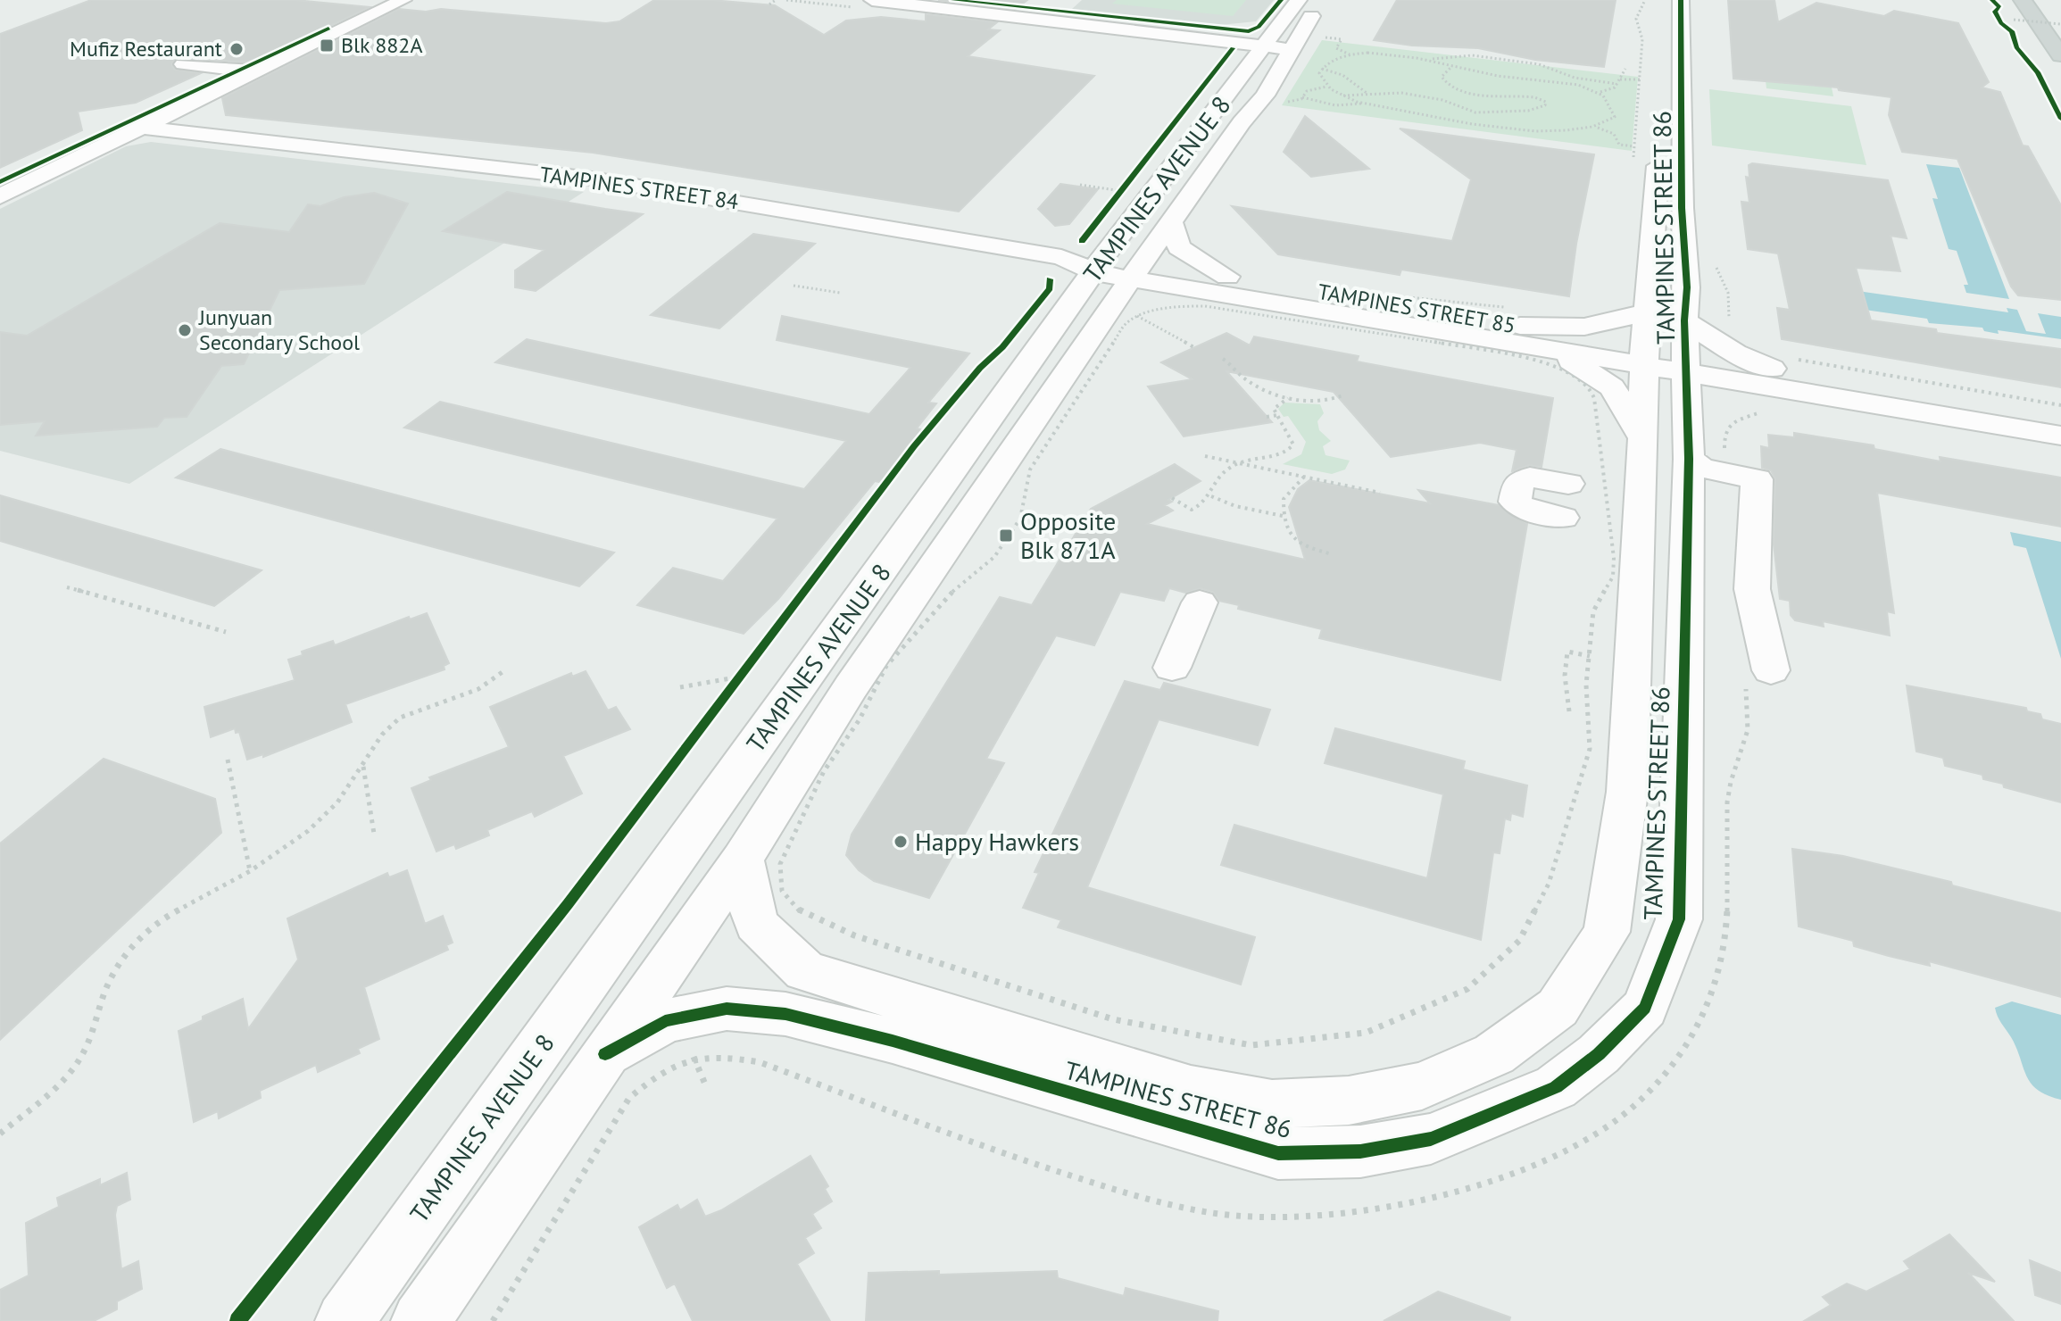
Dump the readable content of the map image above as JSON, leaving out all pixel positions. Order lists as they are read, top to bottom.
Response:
{
  "streets": {
    "street": [
      "TAMPINES STREET 84",
      "TAMPINES AVENUE 8",
      "TAMPINES STREET 86",
      "TAMPINES STREET 85"
    ]
  },
  "crossings": [
    ["TAMPINES STREET 84", "TAMPINES AVENUE 8"],
    ["TAMPINES STREET 84", "TAMPINES STREET 85"],
    ["TAMPINES AVENUE 8", "TAMPINES STREET 86"],
    ["TAMPINES AVENUE 8", "TAMPINES STREET 85"],
    ["TAMPINES STREET 86", "TAMPINES STREET 85"]
  ],
  "places": {
    "transit": ["Blk 882A", "Opposite Blk 871A"],
    "other": ["Mufiz Restaurant", "Junyuan Secondary School", "Happy Hawkers"]
  }
}
